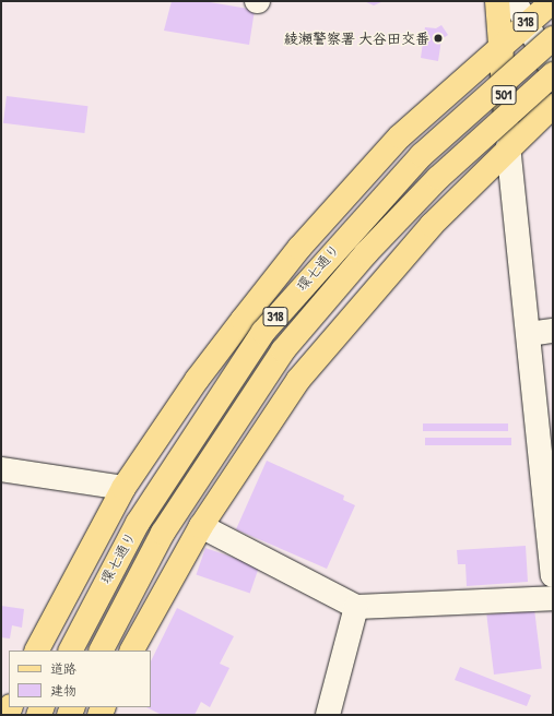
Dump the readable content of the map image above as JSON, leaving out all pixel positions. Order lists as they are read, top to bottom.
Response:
{
  "streets": {
    "main road": ["318", "501", "環七通り"]
  },
  "crossings": [
    ["318", "501"]
  ],
  "places": ["綾瀬警察署 大谷田交番"],
  "legend": ["道路", "建物"]
}
